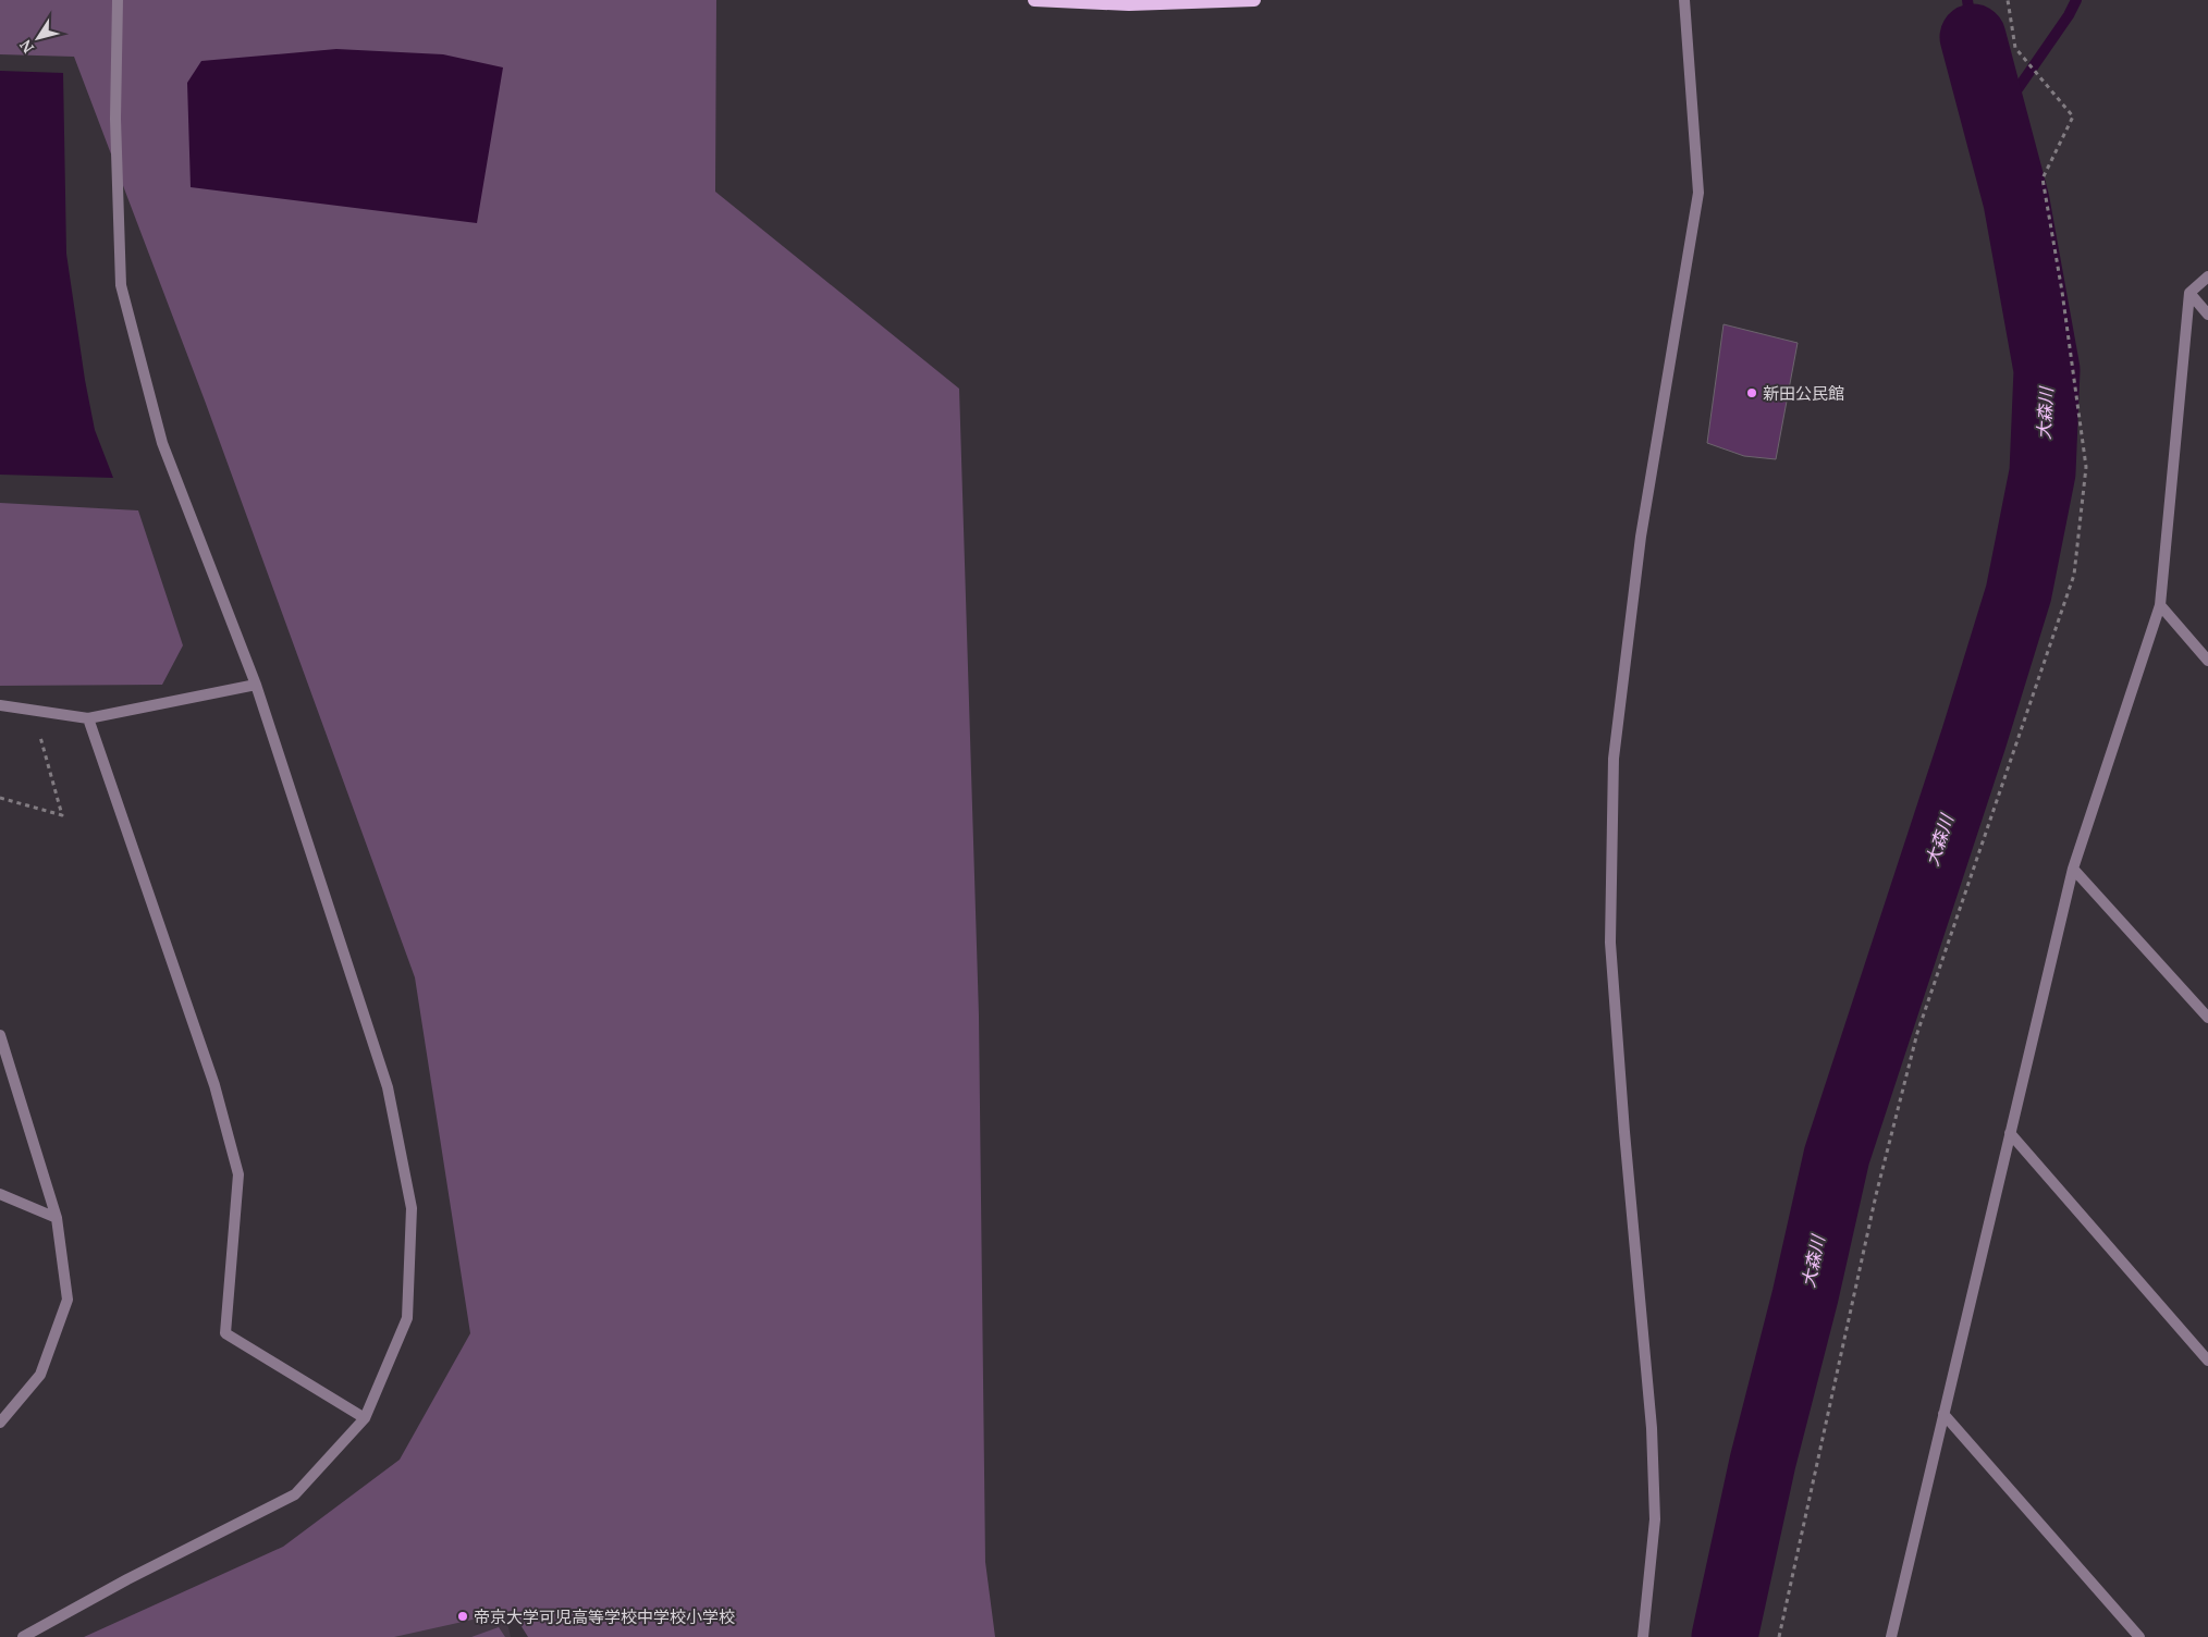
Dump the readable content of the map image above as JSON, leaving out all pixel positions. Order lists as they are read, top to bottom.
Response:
{
  "water": ["大森川"],
  "places": ["新田公民館", "帝京大学可児高等学校中学校小学校"],
  "north": "bottom left"
}
